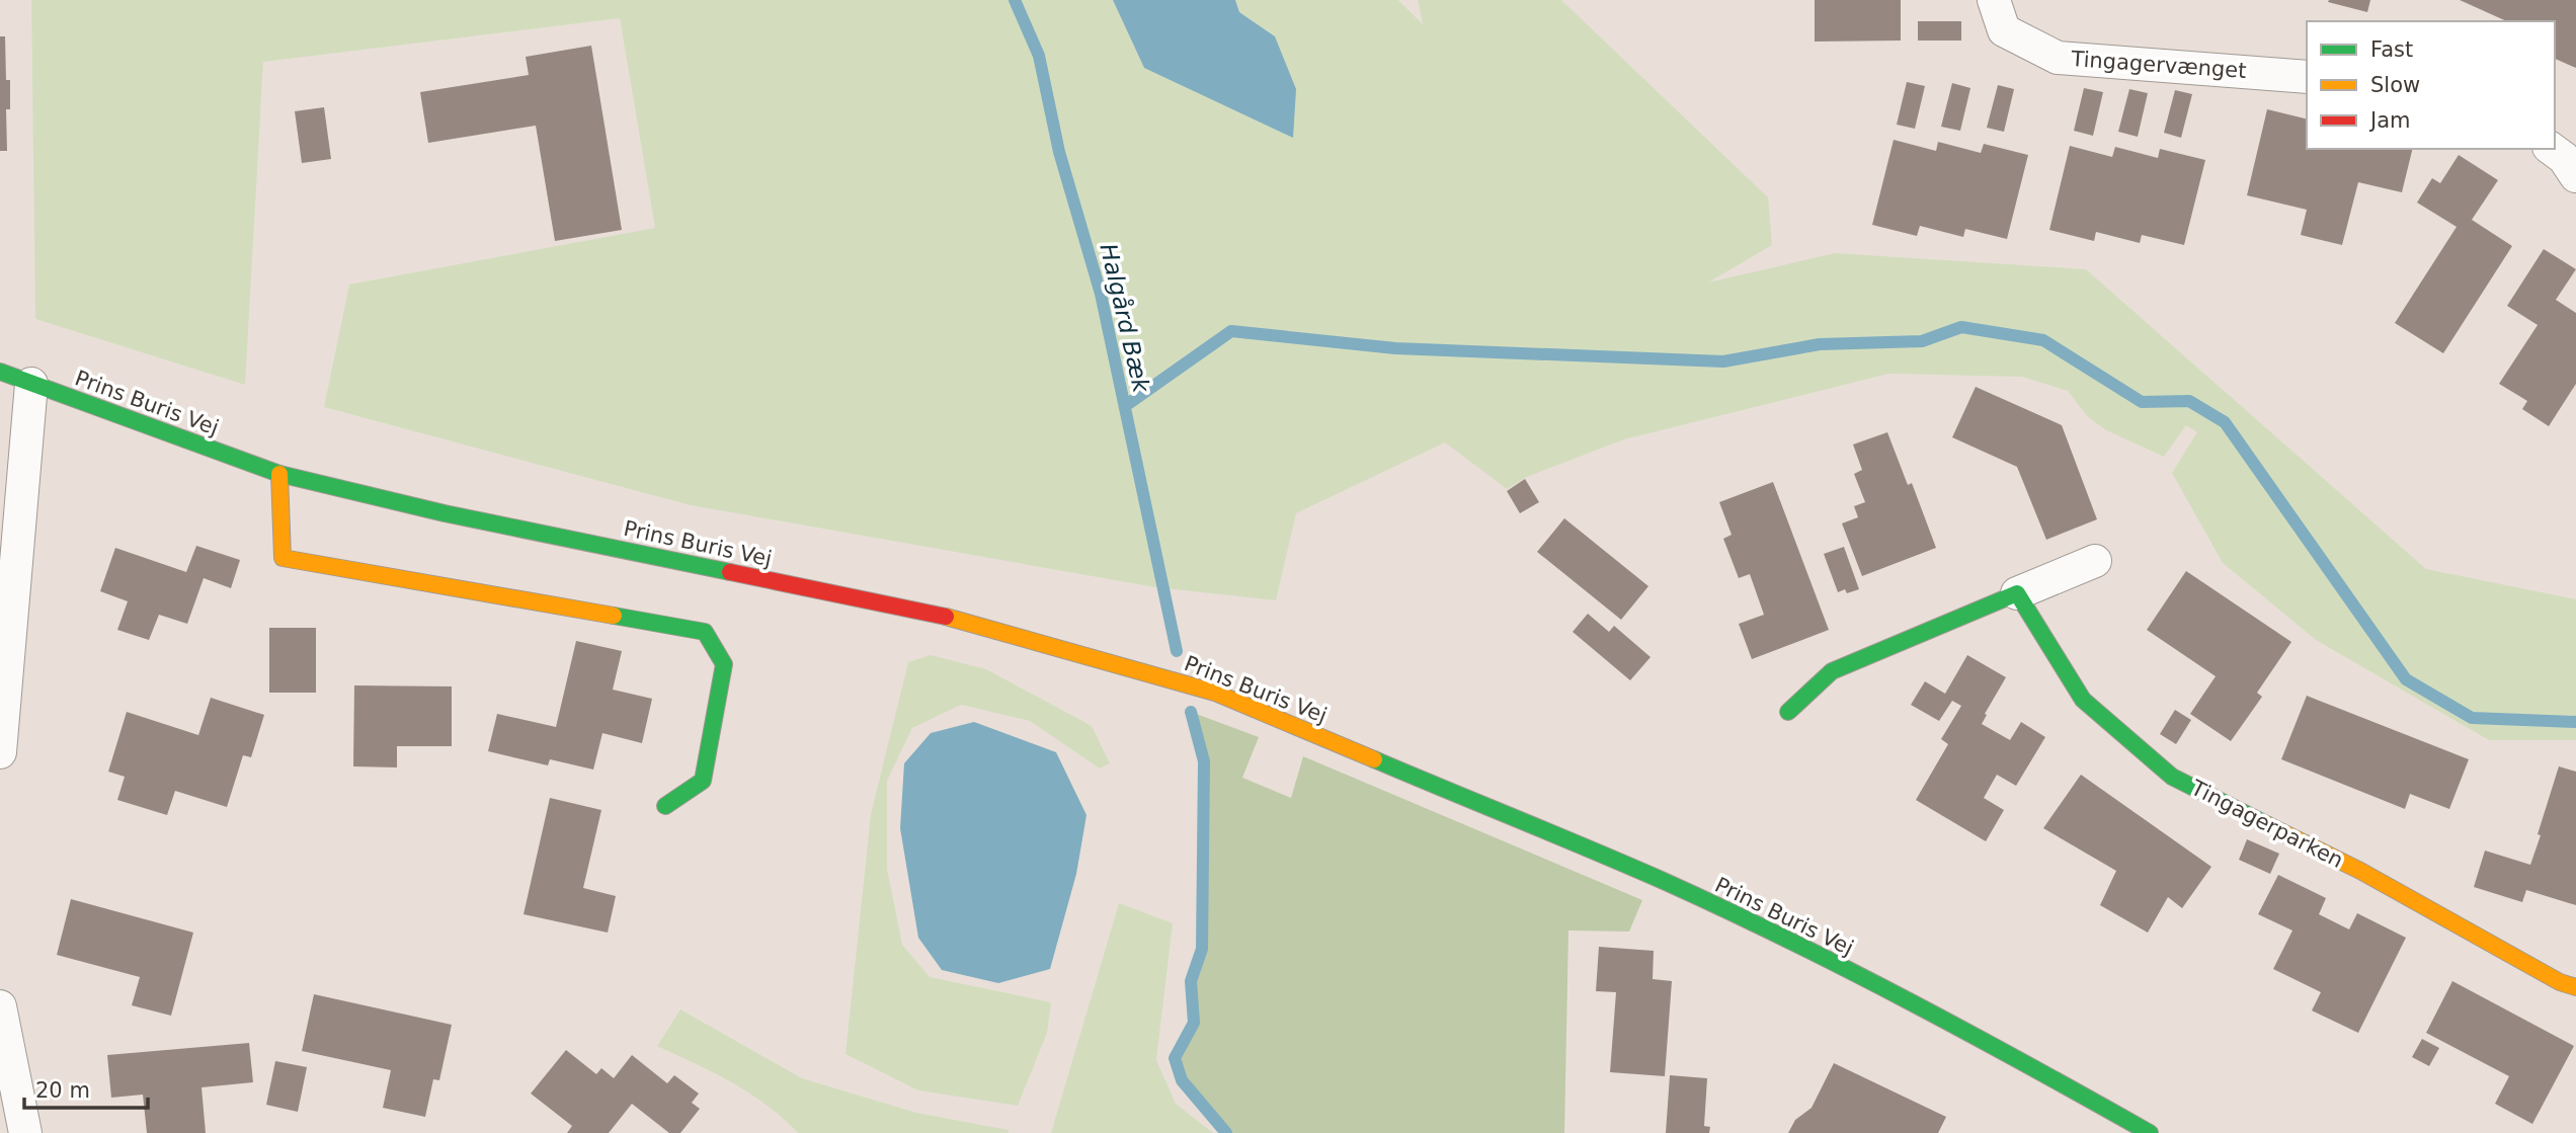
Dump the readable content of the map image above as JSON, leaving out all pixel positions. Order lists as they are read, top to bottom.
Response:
{
  "streets": {
    "street": ["Tingagervænget", "Prins Buris Vej", "Tingagerparken"]
  },
  "water": ["Halgård Bæk"],
  "legend": ["Fast", "Slow", "Jam"],
  "scale_bar": "20 m"
}
